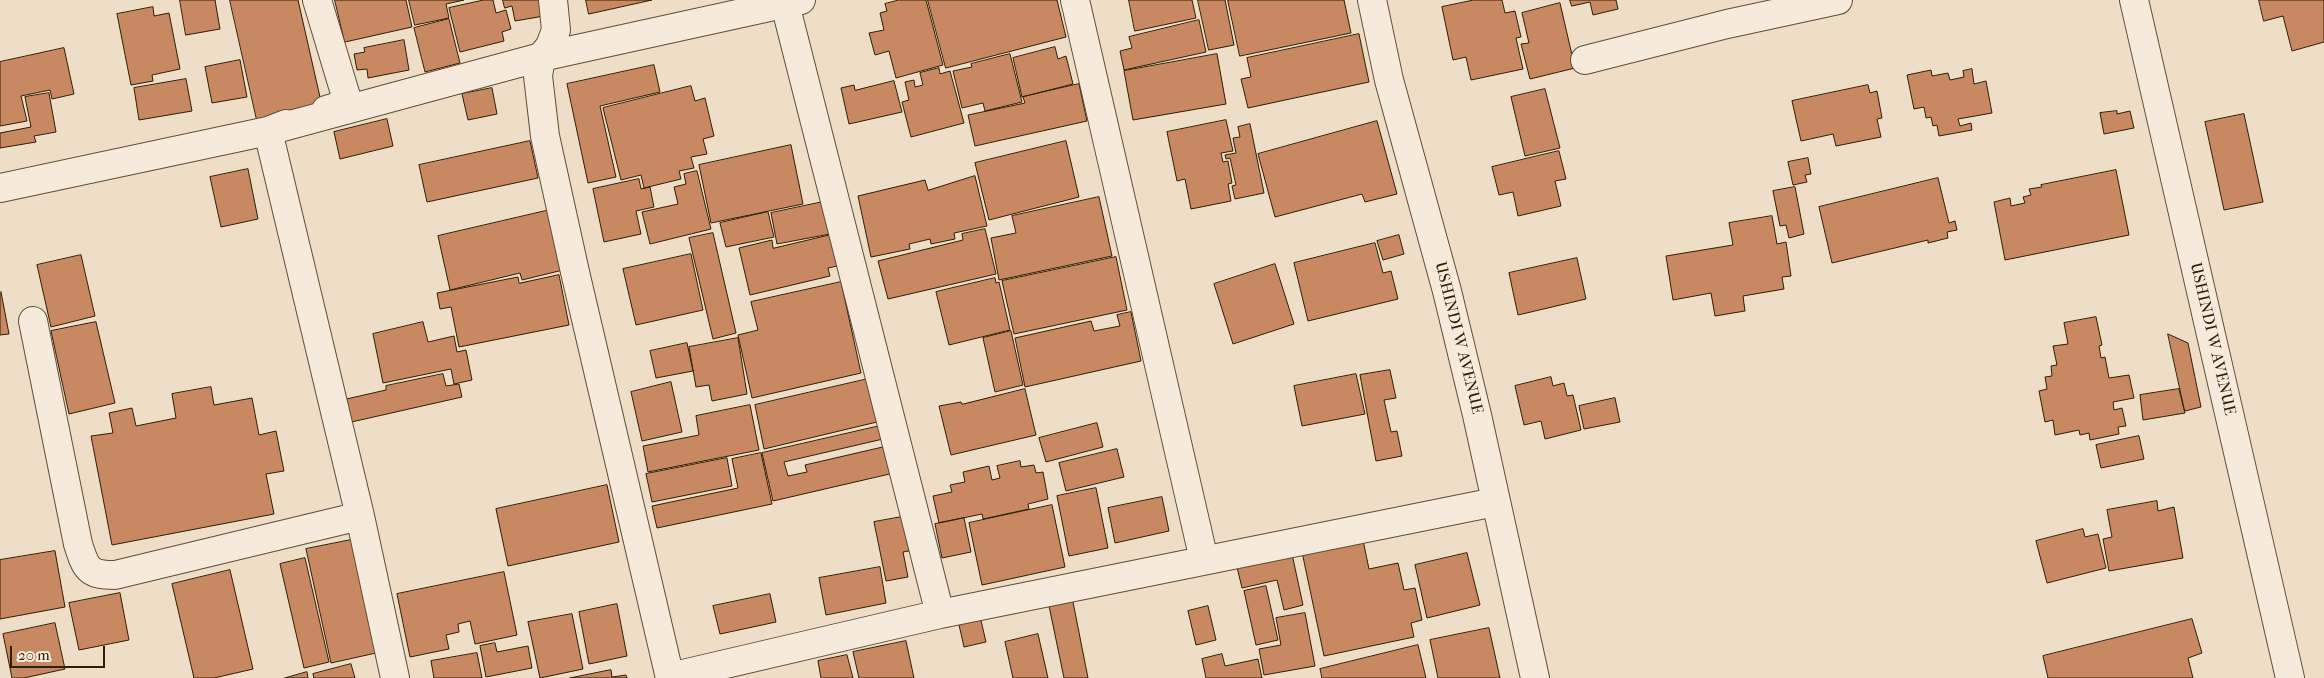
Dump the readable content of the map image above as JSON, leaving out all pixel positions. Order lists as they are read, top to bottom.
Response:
{
  "streets": {
    "street": ["USHINDI W AVENUE"]
  },
  "scale_bar": "20 m"
}
